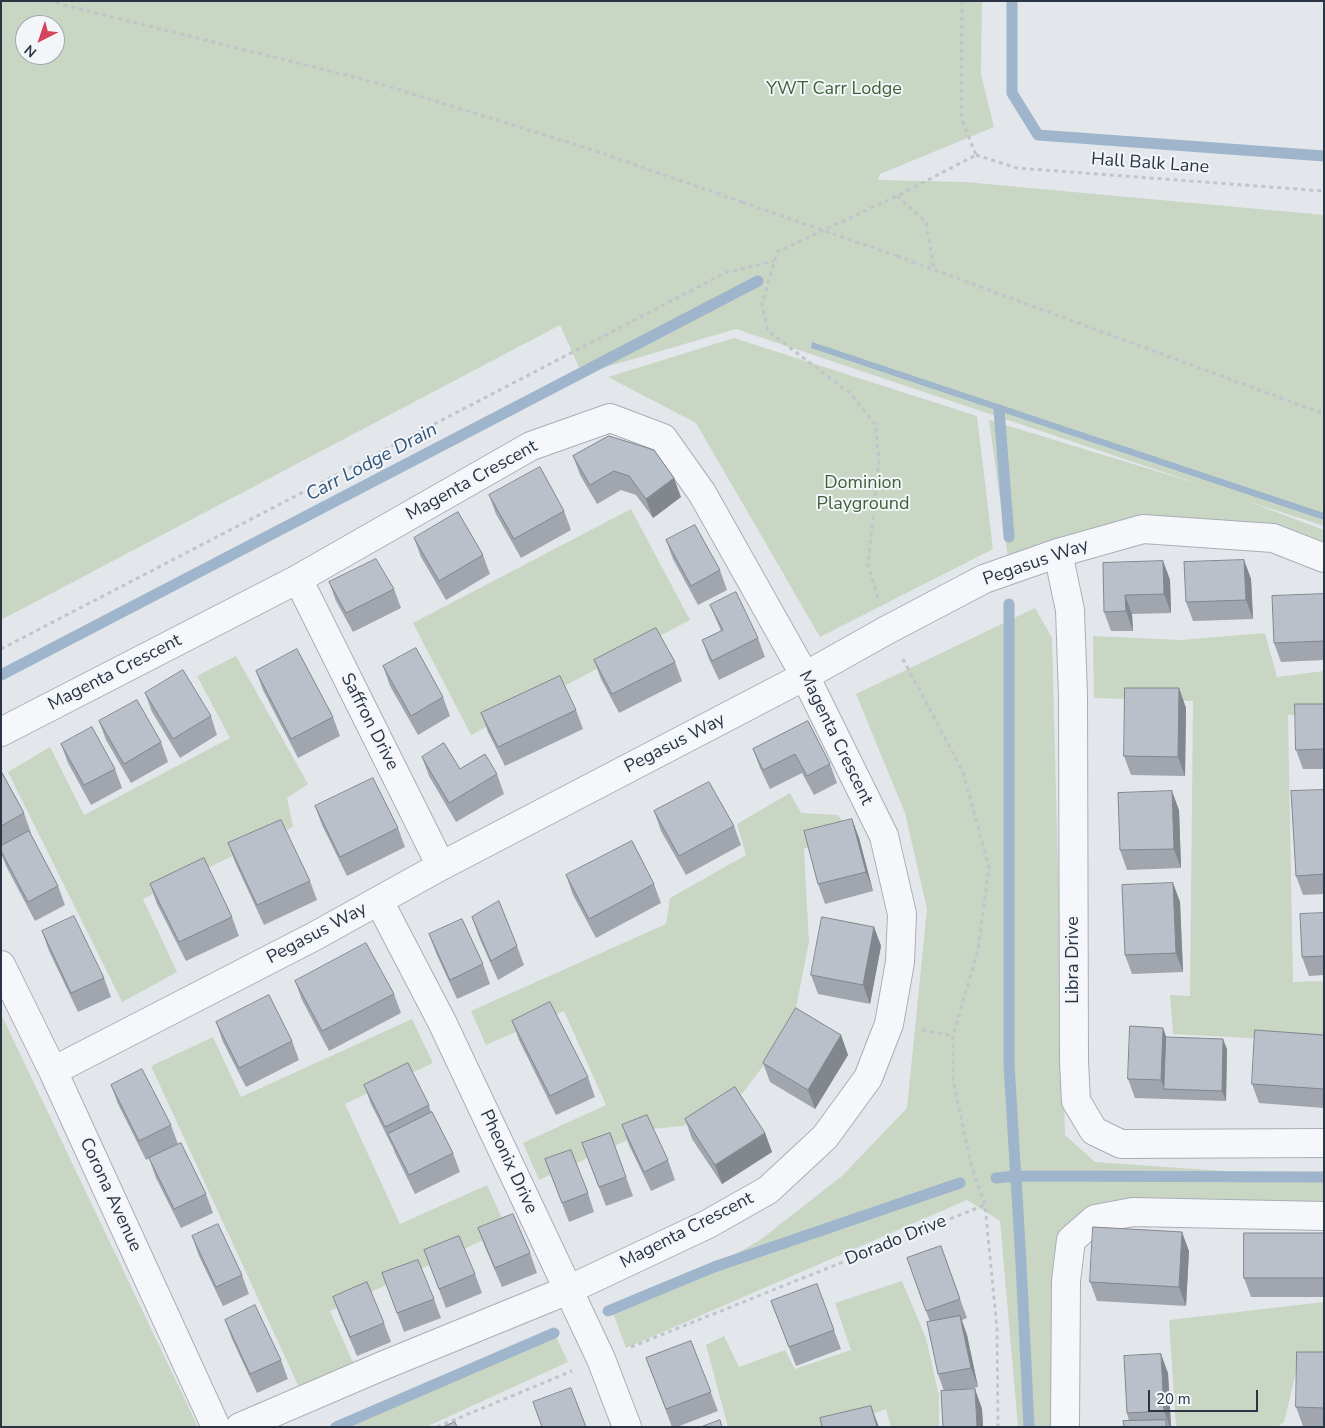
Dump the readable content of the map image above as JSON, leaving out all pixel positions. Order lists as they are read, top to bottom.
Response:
{
  "streets": {
    "street": [
      "Magenta Crescent",
      "Pegasus Way",
      "Saffron Drive",
      "Libra Drive",
      "Pheonix Drive",
      "Corona Avenue"
    ],
    "path": ["Hall Balk Lane", "Dorado Drive"]
  },
  "crossings": [
    ["Magenta Crescent", "Pegasus Way"],
    ["Magenta Crescent", "Saffron Drive"],
    ["Magenta Crescent", "Pheonix Drive"],
    ["Pegasus Way", "Saffron Drive"],
    ["Pegasus Way", "Libra Drive"],
    ["Pegasus Way", "Pheonix Drive"],
    ["Pegasus Way", "Corona Avenue"],
    ["Pheonix Drive", "Dorado Drive"]
  ],
  "water": ["Carr Lodge Drain"],
  "parks": ["YWT Carr Lodge", "Dominion Playground"],
  "scale_bar": "20 m",
  "north": "bottom left"
}
